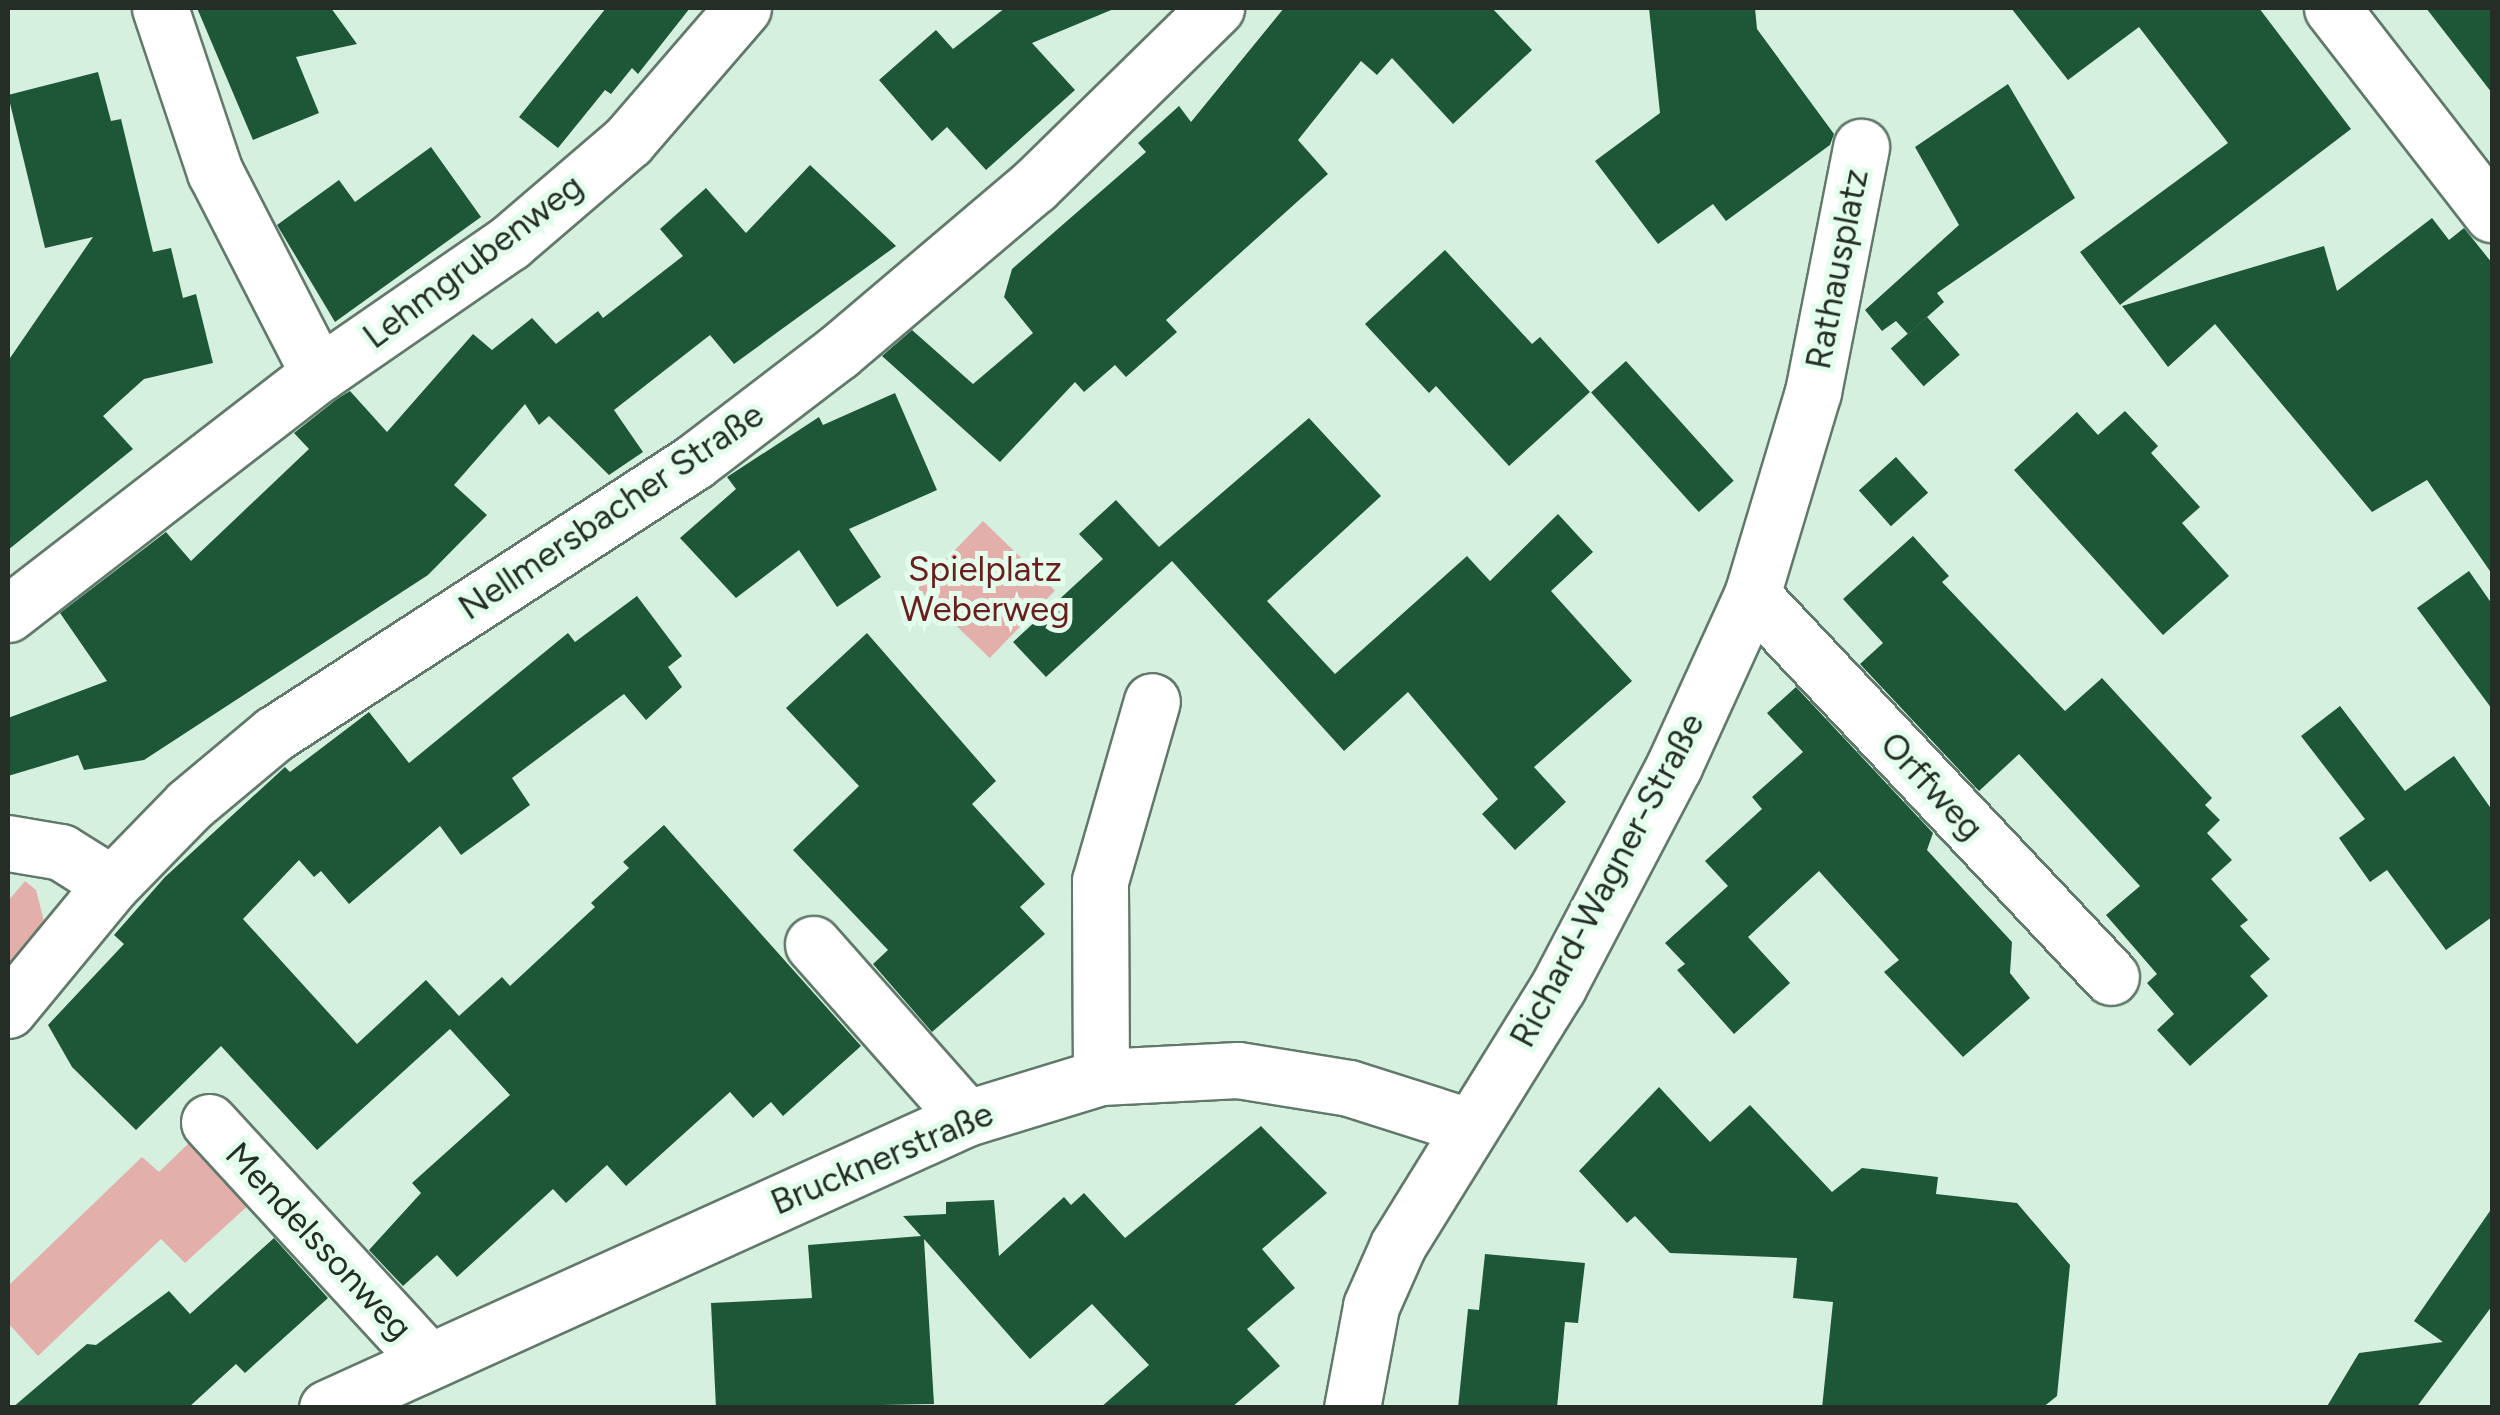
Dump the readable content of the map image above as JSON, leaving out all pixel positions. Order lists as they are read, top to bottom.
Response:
{
  "streets": {
    "street": [
      "Lehmgrubenweg",
      "Rathausplatz",
      "Nellmersbacher Straße",
      "Orffweg",
      "Richard-Wagner-Straße",
      "Brucknerstraße",
      "Mendelssonweg"
    ]
  },
  "crossings": [
    ["Rathausplatz", "Richard-Wagner-Straße"],
    ["Orffweg", "Richard-Wagner-Straße"],
    ["Richard-Wagner-Straße", "Brucknerstraße"],
    ["Brucknerstraße", "Mendelssonweg"]
  ],
  "parks": ["Spielplatz Weberweg"]
}
